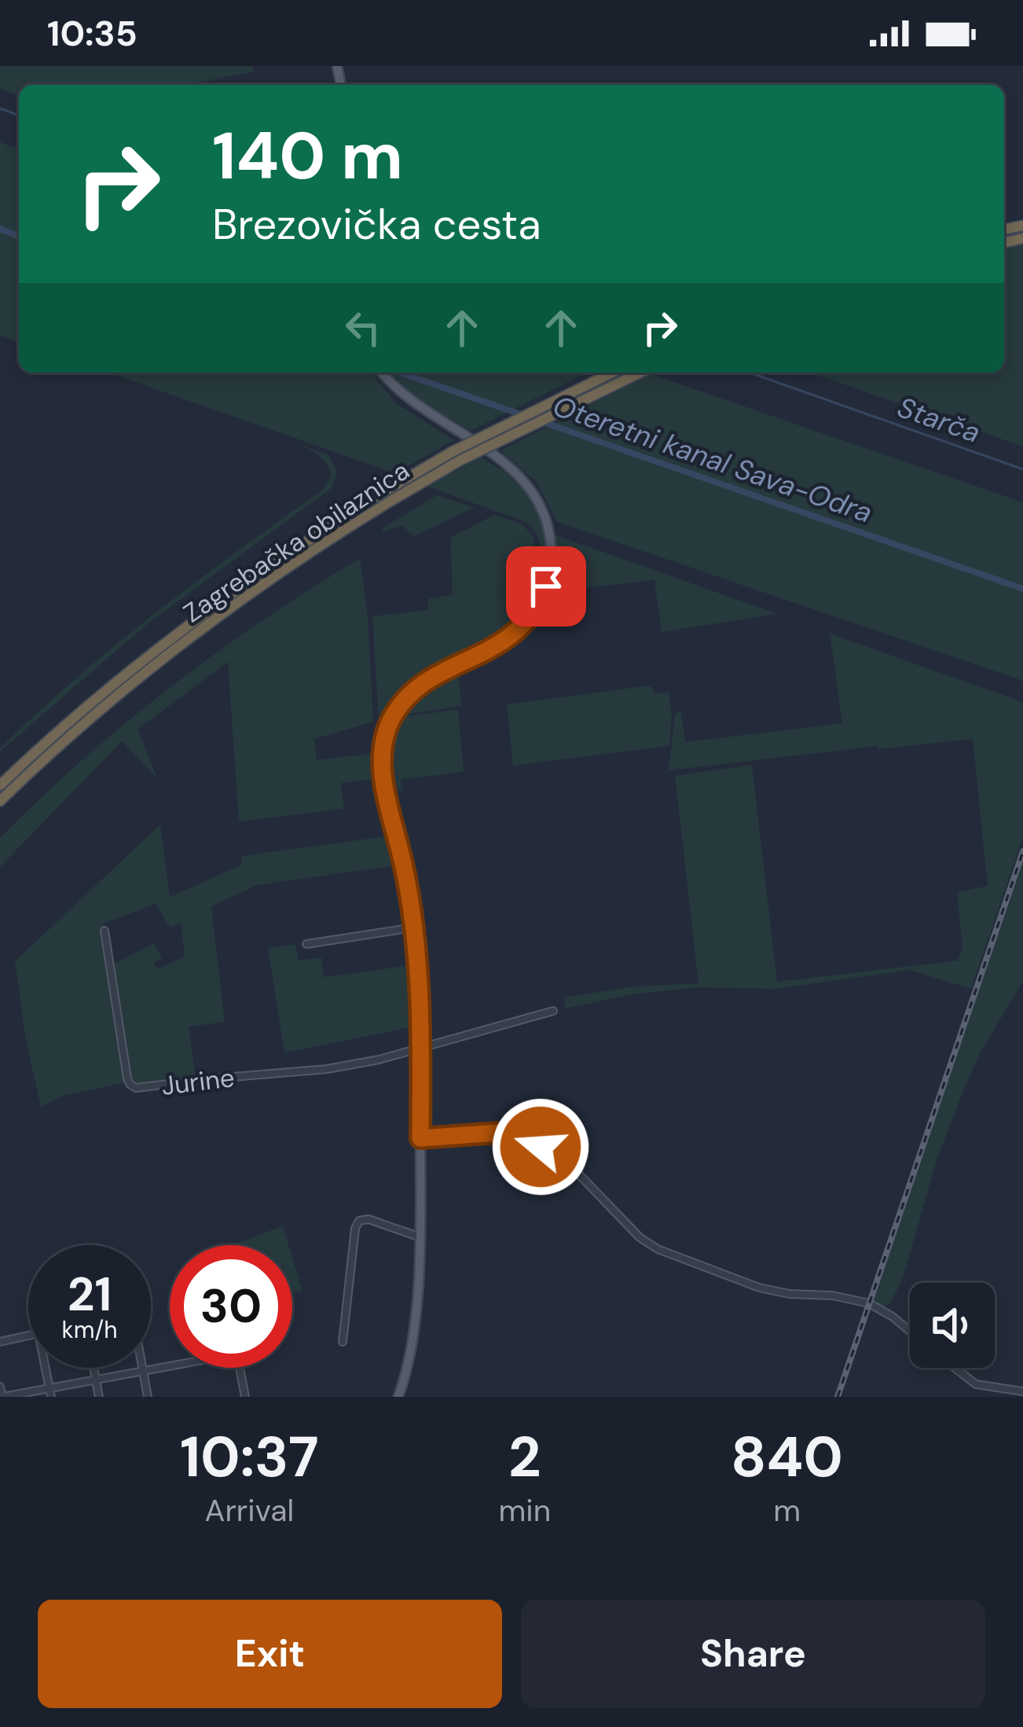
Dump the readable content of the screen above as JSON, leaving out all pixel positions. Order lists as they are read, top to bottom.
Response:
{
  "streets": {
    "highway": ["Zagrebačka obilaznica"],
    "street": ["Jurine"]
  },
  "water": ["Starča", "Oteretni kanal Sava-Odra"],
  "page": {
    "status": "10:35",
    "turn": ["140 m", "Brezovička cesta"],
    "speed": "21 km/h",
    "limit": "30",
    "eta": [
      "10:37",
      "Arrival",
      "2",
      "min",
      "840",
      "m"
    ],
    "buttons": ["Exit", "Share"]
  }
}
